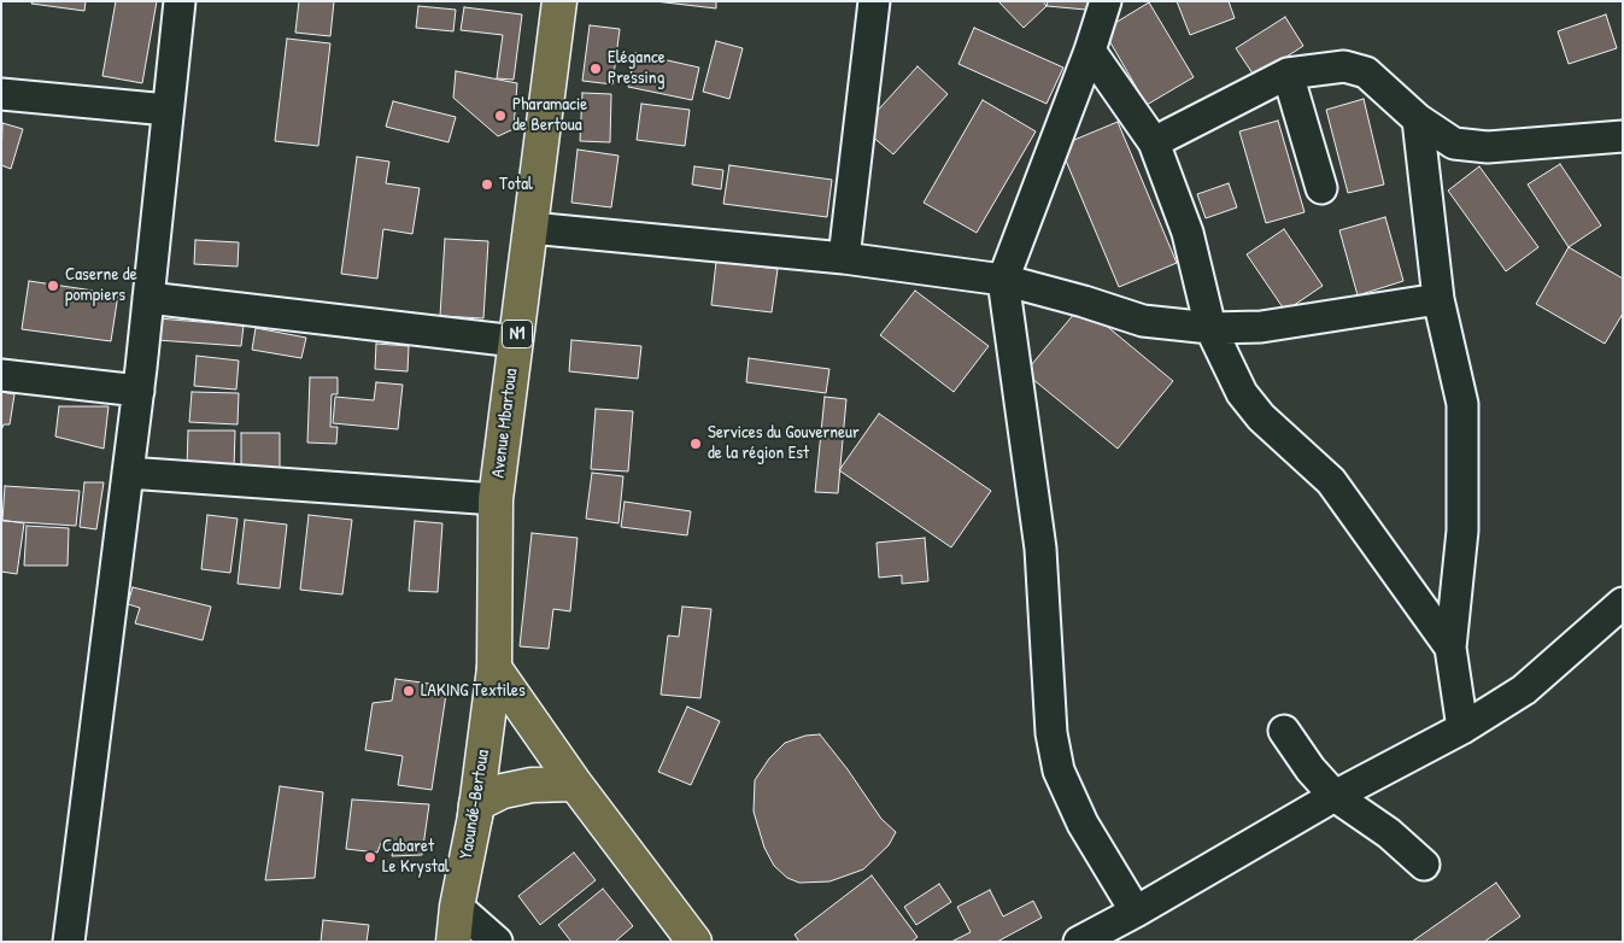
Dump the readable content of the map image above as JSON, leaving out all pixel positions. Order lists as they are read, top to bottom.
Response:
{
  "streets": {
    "main road": ["N1", "Avenue Mbartoua", "Yaoundé-Bertoua"]
  },
  "crossings": [
    ["Avenue Mbartoua", "Yaoundé-Bertoua"]
  ],
  "places": [
    "Elégance Pressing",
    "Pharamacie de Bertoua",
    "Total",
    "Caserne de pompiers",
    "Services du Gouverneur de la région Est",
    "LAKING Textiles",
    "Cabaret Le Krystal"
  ]
}
